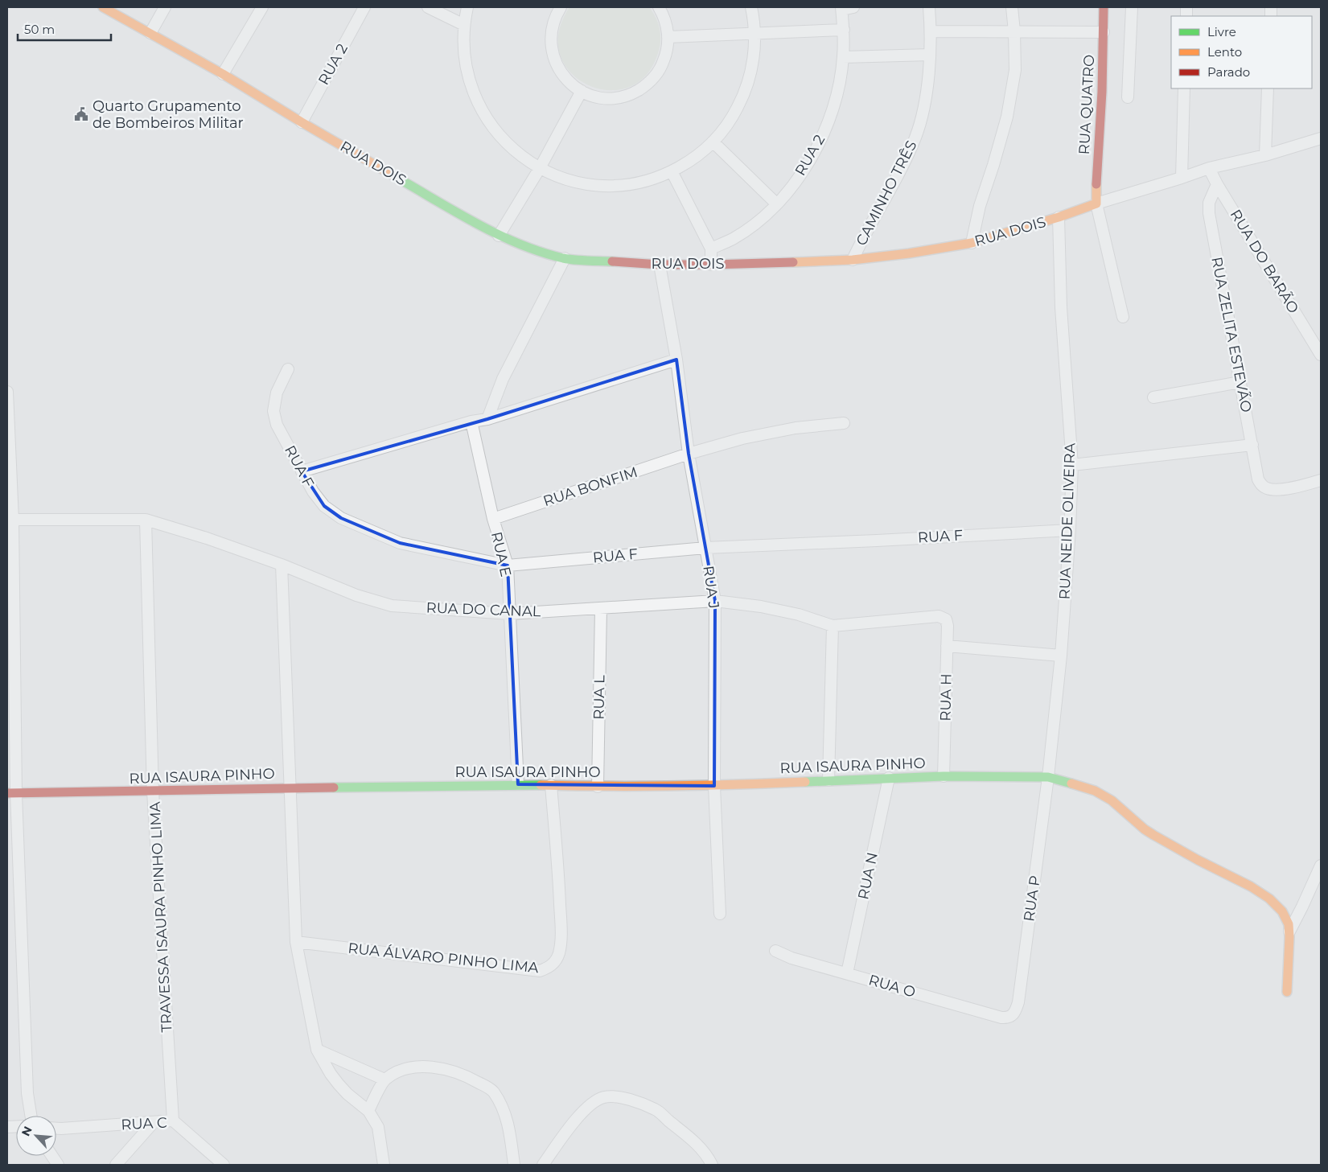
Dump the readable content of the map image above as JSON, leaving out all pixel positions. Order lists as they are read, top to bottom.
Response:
{
  "streets": {
    "street": [
      "RUA 2",
      "RUA QUATRO",
      "RUA DOIS",
      "CAMINHO TRÊS",
      "RUA DO BARÃO",
      "RUA ZELITA ESTEVÃO",
      "RUA F",
      "RUA BONFIM",
      "RUA NEIDE OLIVEIRA",
      "RUA E",
      "RUA J",
      "RUA DO CANAL",
      "RUA L",
      "RUA H",
      "RUA ISAURA PINHO",
      "RUA N",
      "RUA P",
      "TRAVESSA ISAURA PINHO LIMA",
      "RUA ÁLVARO PINHO LIMA",
      "RUA O",
      "RUA C"
    ]
  },
  "crossings": [
    ["RUA 2", "RUA DOIS"],
    ["RUA QUATRO", "RUA DOIS"],
    ["RUA DOIS", "CAMINHO TRÊS"],
    ["RUA DOIS", "RUA DO BARÃO"],
    ["RUA DOIS", "RUA NEIDE OLIVEIRA"],
    ["RUA DOIS", "RUA J"],
    ["RUA DO BARÃO", "RUA ZELITA ESTEVÃO"],
    ["RUA F", "RUA NEIDE OLIVEIRA"],
    ["RUA F", "RUA E"],
    ["RUA F", "RUA J"],
    ["RUA BONFIM", "RUA E"],
    ["RUA BONFIM", "RUA J"],
    ["RUA NEIDE OLIVEIRA", "RUA ISAURA PINHO"],
    ["RUA NEIDE OLIVEIRA", "RUA P"],
    ["RUA E", "RUA DO CANAL"],
    ["RUA E", "RUA ISAURA PINHO"],
    ["RUA J", "RUA DO CANAL"],
    ["RUA J", "RUA ISAURA PINHO"],
    ["RUA DO CANAL", "RUA L"],
    ["RUA DO CANAL", "RUA H"],
    ["RUA DO CANAL", "TRAVESSA ISAURA PINHO LIMA"],
    ["RUA L", "RUA ISAURA PINHO"],
    ["RUA H", "RUA ISAURA PINHO"],
    ["RUA ISAURA PINHO", "RUA N"],
    ["RUA ISAURA PINHO", "RUA P"],
    ["RUA ISAURA PINHO", "TRAVESSA ISAURA PINHO LIMA"],
    ["RUA ISAURA PINHO", "RUA ÁLVARO PINHO LIMA"],
    ["RUA N", "RUA O"],
    ["RUA P", "RUA O"],
    ["TRAVESSA ISAURA PINHO LIMA", "RUA C"]
  ],
  "places": {
    "public building": ["Quarto Grupamento de Bombeiros Militar"]
  },
  "legend": ["Livre", "Lento", "Parado"],
  "scale_bar": "50 m",
  "north": "top left"
}
